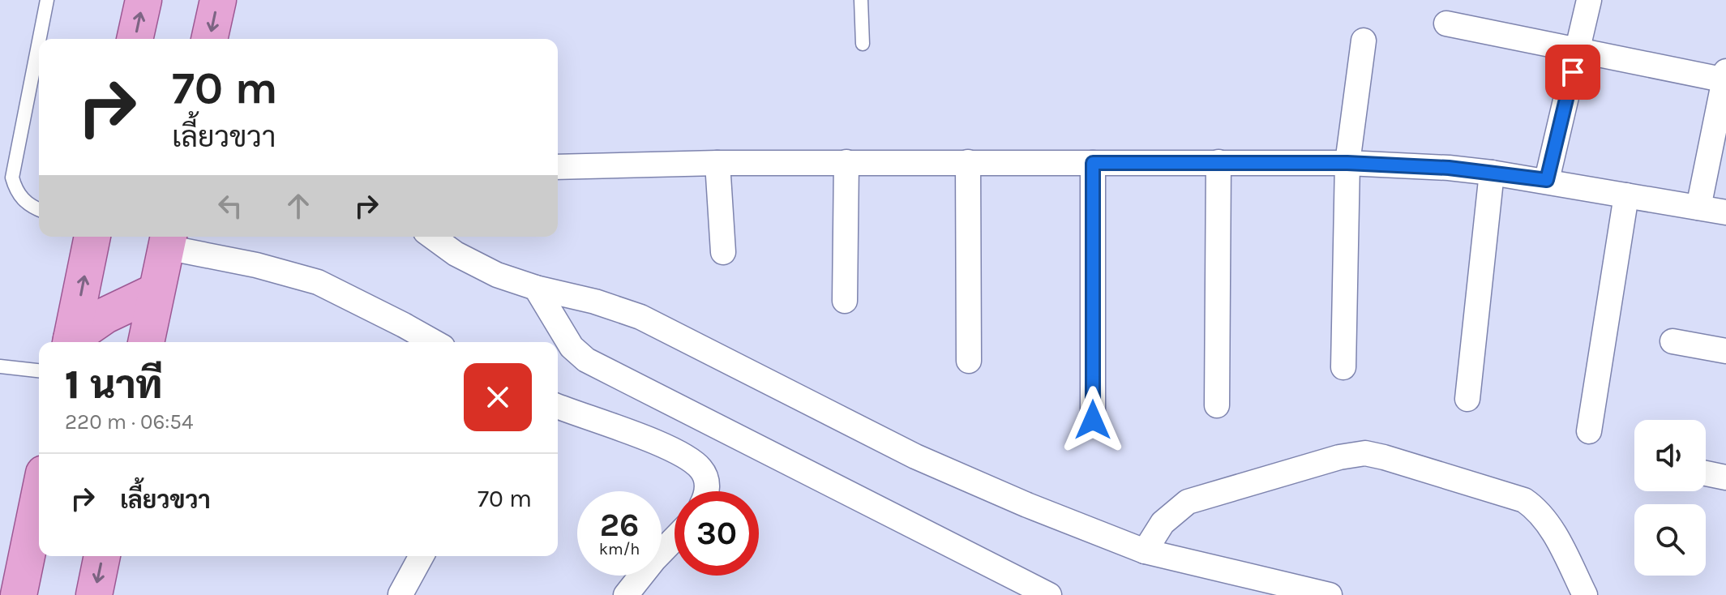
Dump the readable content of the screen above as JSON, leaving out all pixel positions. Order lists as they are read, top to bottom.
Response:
{
  "page": {
    "turn": ["70 m", "เลี้ยวขวา"],
    "heading": ["1 นาที", "220 m · 06:54"],
    "list": [
      {
        "name": "เลี้ยวขวา",
        "value": "70 m"
      }
    ],
    "speed": "26 km/h",
    "limit": "30"
  }
}
